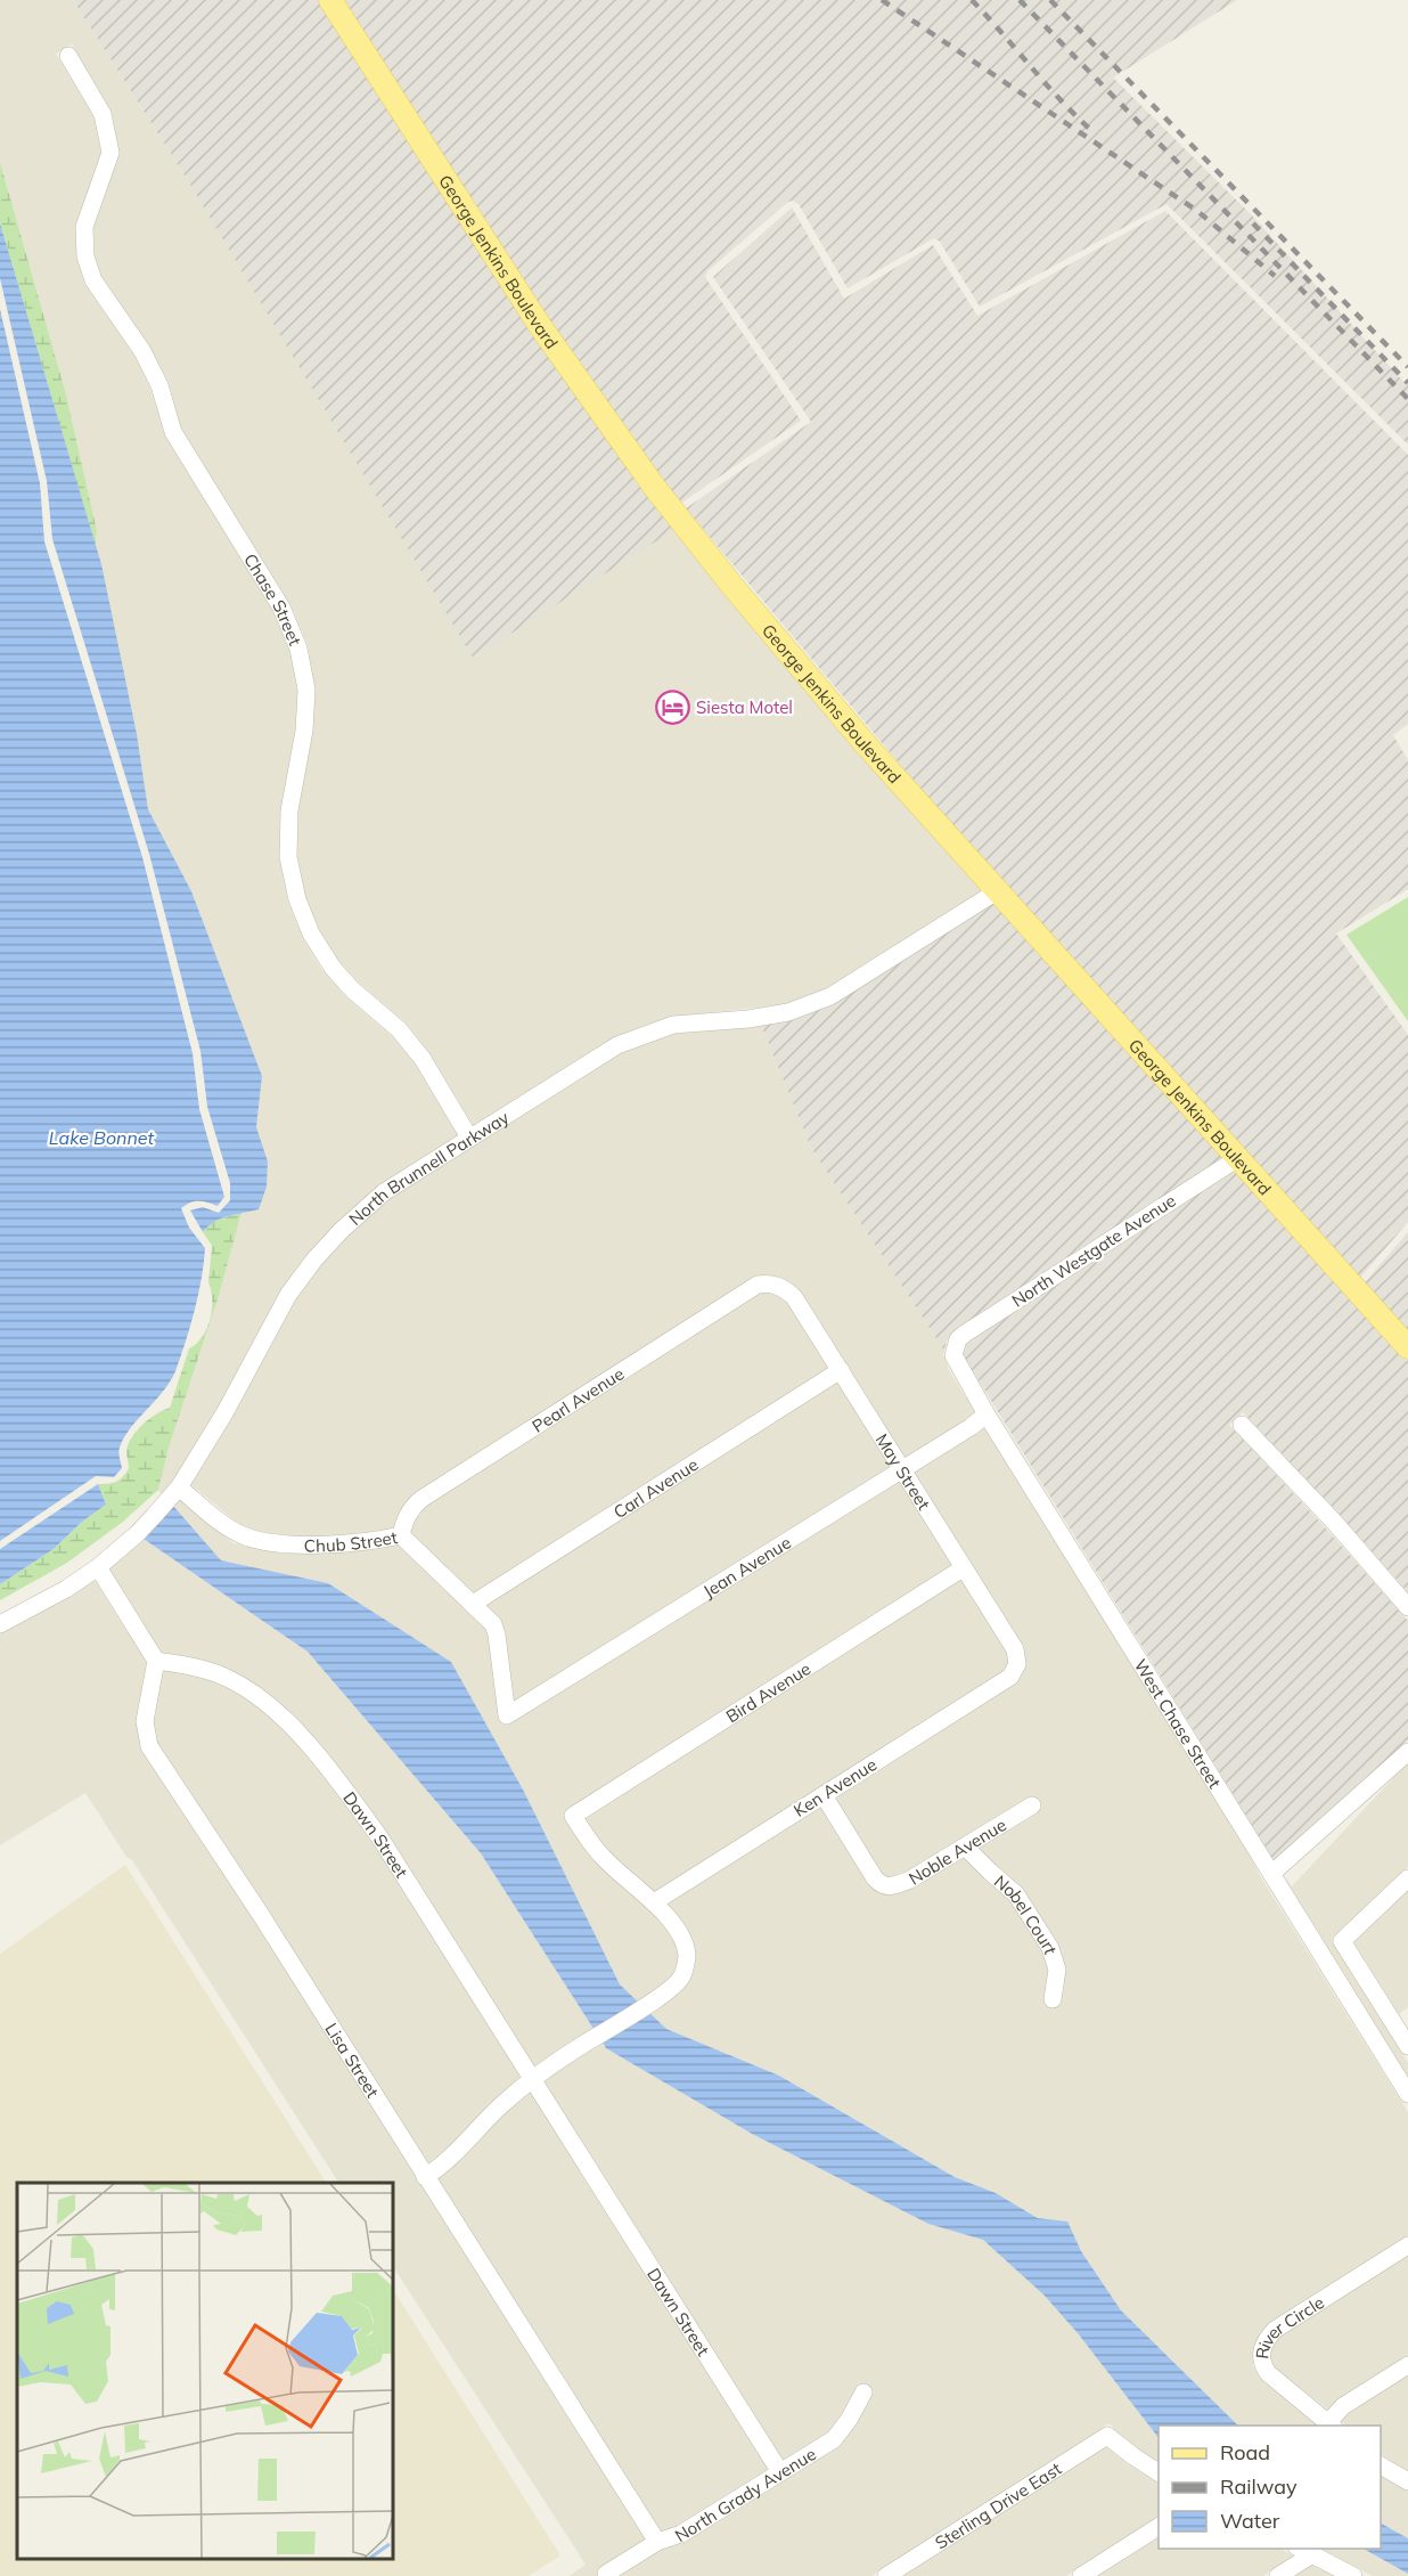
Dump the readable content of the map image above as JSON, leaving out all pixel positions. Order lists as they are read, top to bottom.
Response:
{
  "streets": {
    "main road": ["George Jenkins Boulevard"],
    "street": [
      "Chase Street",
      "North Brunnell Parkway",
      "North Westgate Avenue",
      "Pearl Avenue",
      "May Street",
      "Carl Avenue",
      "Chub Street",
      "Jean Avenue",
      "Bird Avenue",
      "West Chase Street",
      "Ken Avenue",
      "Dawn Street",
      "Noble Avenue",
      "Nobel Court",
      "Lisa Street",
      "River Circle",
      "North Grady Avenue",
      "Sterling Drive East"
    ]
  },
  "crossings": [
    ["George Jenkins Boulevard", "North Brunnell Parkway"],
    ["George Jenkins Boulevard", "North Westgate Avenue"],
    ["Chase Street", "North Brunnell Parkway"],
    ["North Brunnell Parkway", "Chub Street"],
    ["North Westgate Avenue", "West Chase Street"],
    ["Pearl Avenue", "May Street"],
    ["Pearl Avenue", "Chub Street"],
    ["May Street", "Carl Avenue"],
    ["May Street", "Jean Avenue"],
    ["May Street", "Bird Avenue"],
    ["May Street", "Ken Avenue"],
    ["Carl Avenue", "Chub Street"],
    ["Chub Street", "Jean Avenue"],
    ["Jean Avenue", "West Chase Street"],
    ["Bird Avenue", "Ken Avenue"],
    ["Ken Avenue", "Noble Avenue"],
    ["Dawn Street", "Lisa Street"],
    ["Dawn Street", "North Grady Avenue"],
    ["Noble Avenue", "Nobel Court"],
    ["Lisa Street", "North Grady Avenue"]
  ],
  "water": ["Lake Bonnet"],
  "places": {
    "hotel": ["Siesta Motel"]
  },
  "legend": ["Road", "Railway", "Water"]
}
